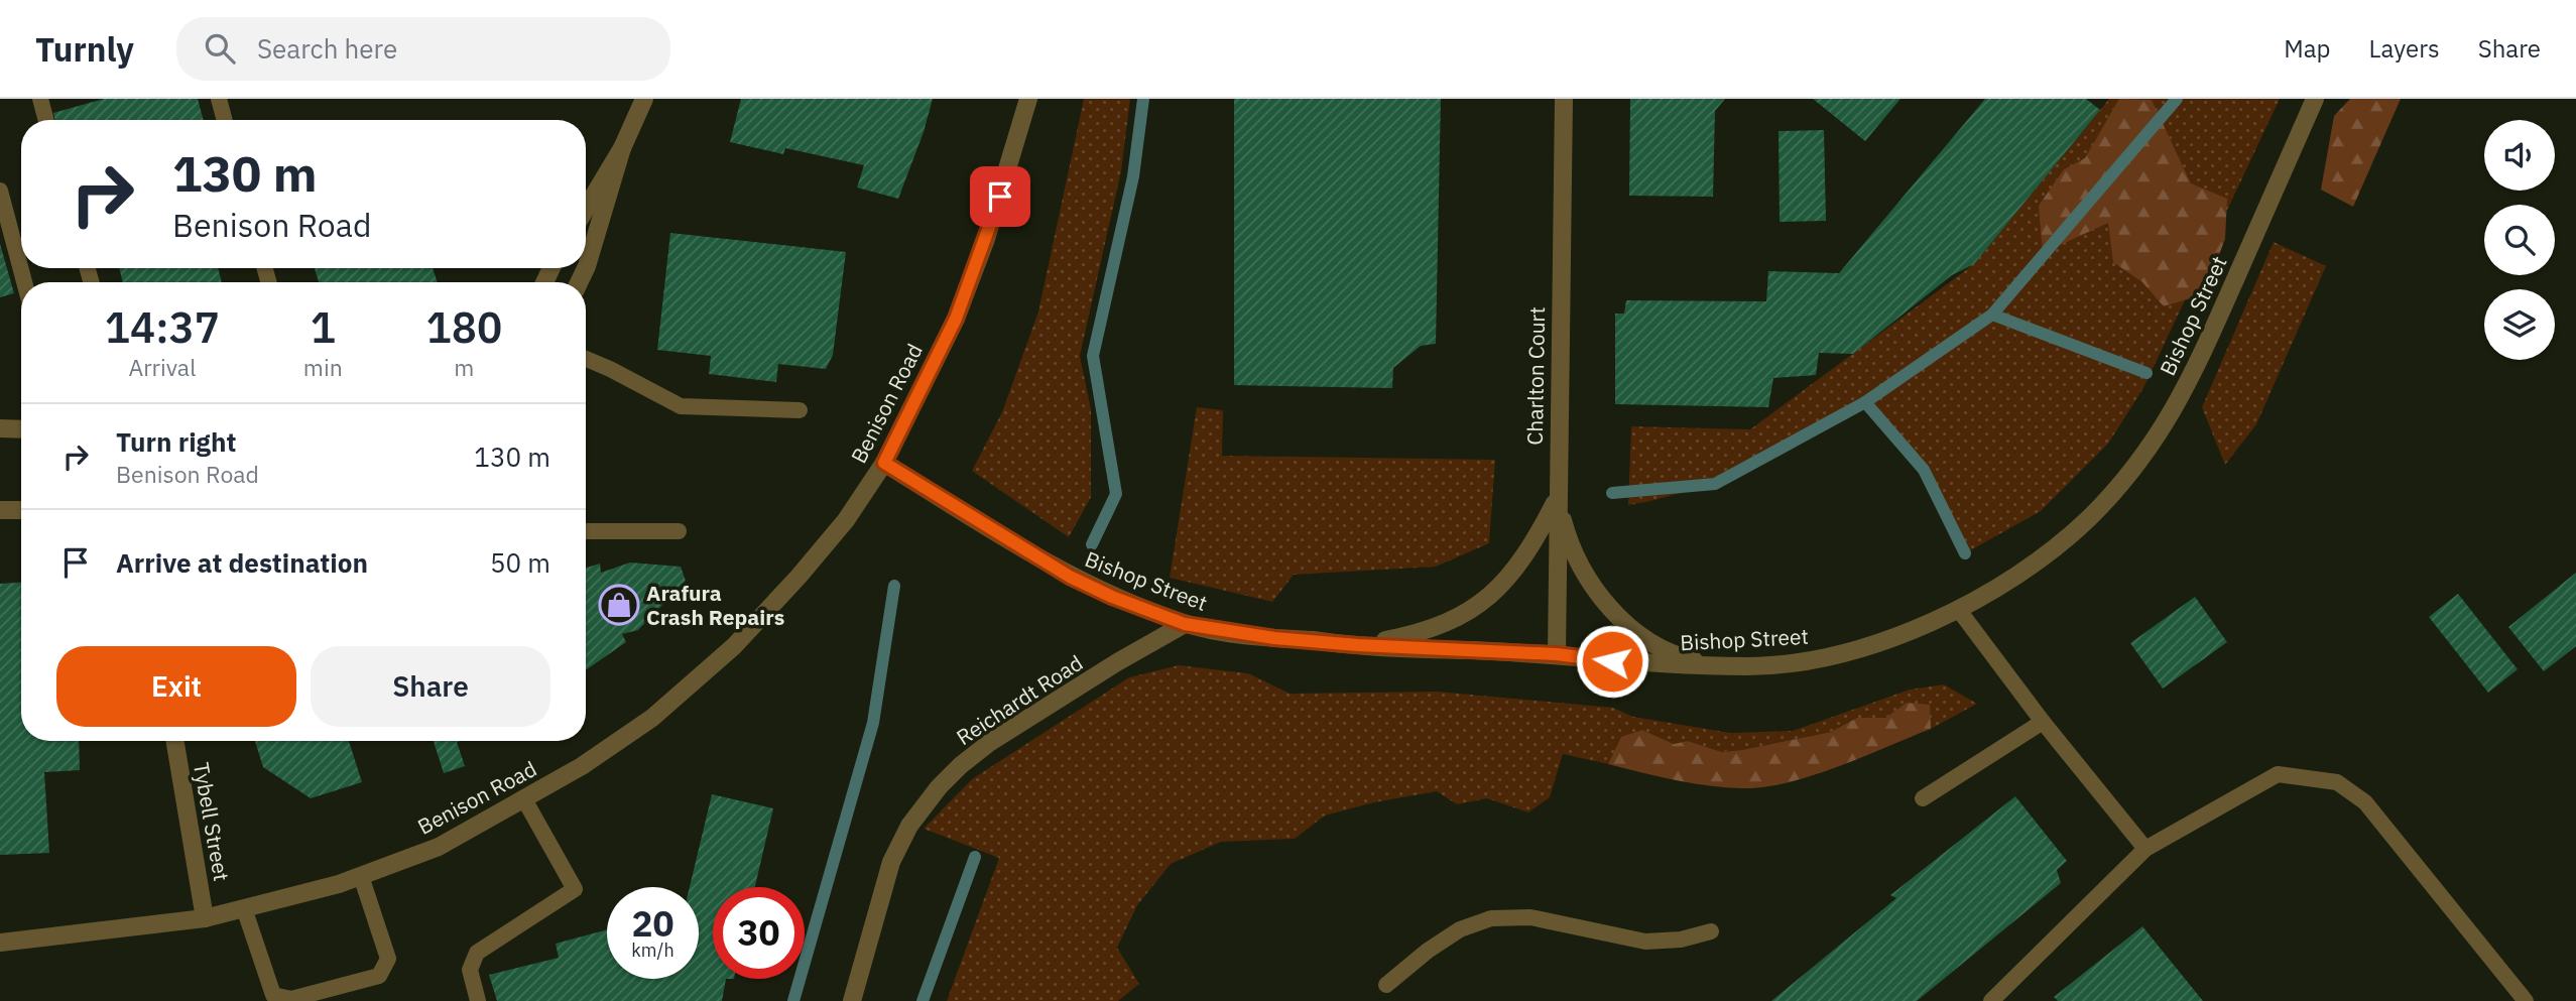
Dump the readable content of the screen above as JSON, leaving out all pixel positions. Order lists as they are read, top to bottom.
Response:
{
  "streets": {
    "street": [
      "Bishop Street",
      "Charlton Court",
      "Benison Road",
      "Reichardt Road",
      "Tybell Street"
    ]
  },
  "crossings": [
    ["Bishop Street", "Charlton Court"],
    ["Bishop Street", "Benison Road"],
    ["Bishop Street", "Reichardt Road"],
    ["Benison Road", "Tybell Street"]
  ],
  "places": {
    "shop": ["Arafura Crash Repairs"]
  },
  "page": {
    "header": "Turnly",
    "search": "Search here",
    "nav": ["Map", "Layers", "Share"],
    "turn": ["130 m", "Benison Road"],
    "eta": [
      "14:37",
      "Arrival",
      "1",
      "min",
      "180",
      "m"
    ],
    "list": [
      {
        "name": "Turn right",
        "note": "Benison Road",
        "value": "130 m"
      },
      {
        "name": "Arrive at destination",
        "value": "50 m"
      }
    ],
    "buttons": ["Exit", "Share"],
    "speed": "20 km/h",
    "limit": "30"
  }
}
